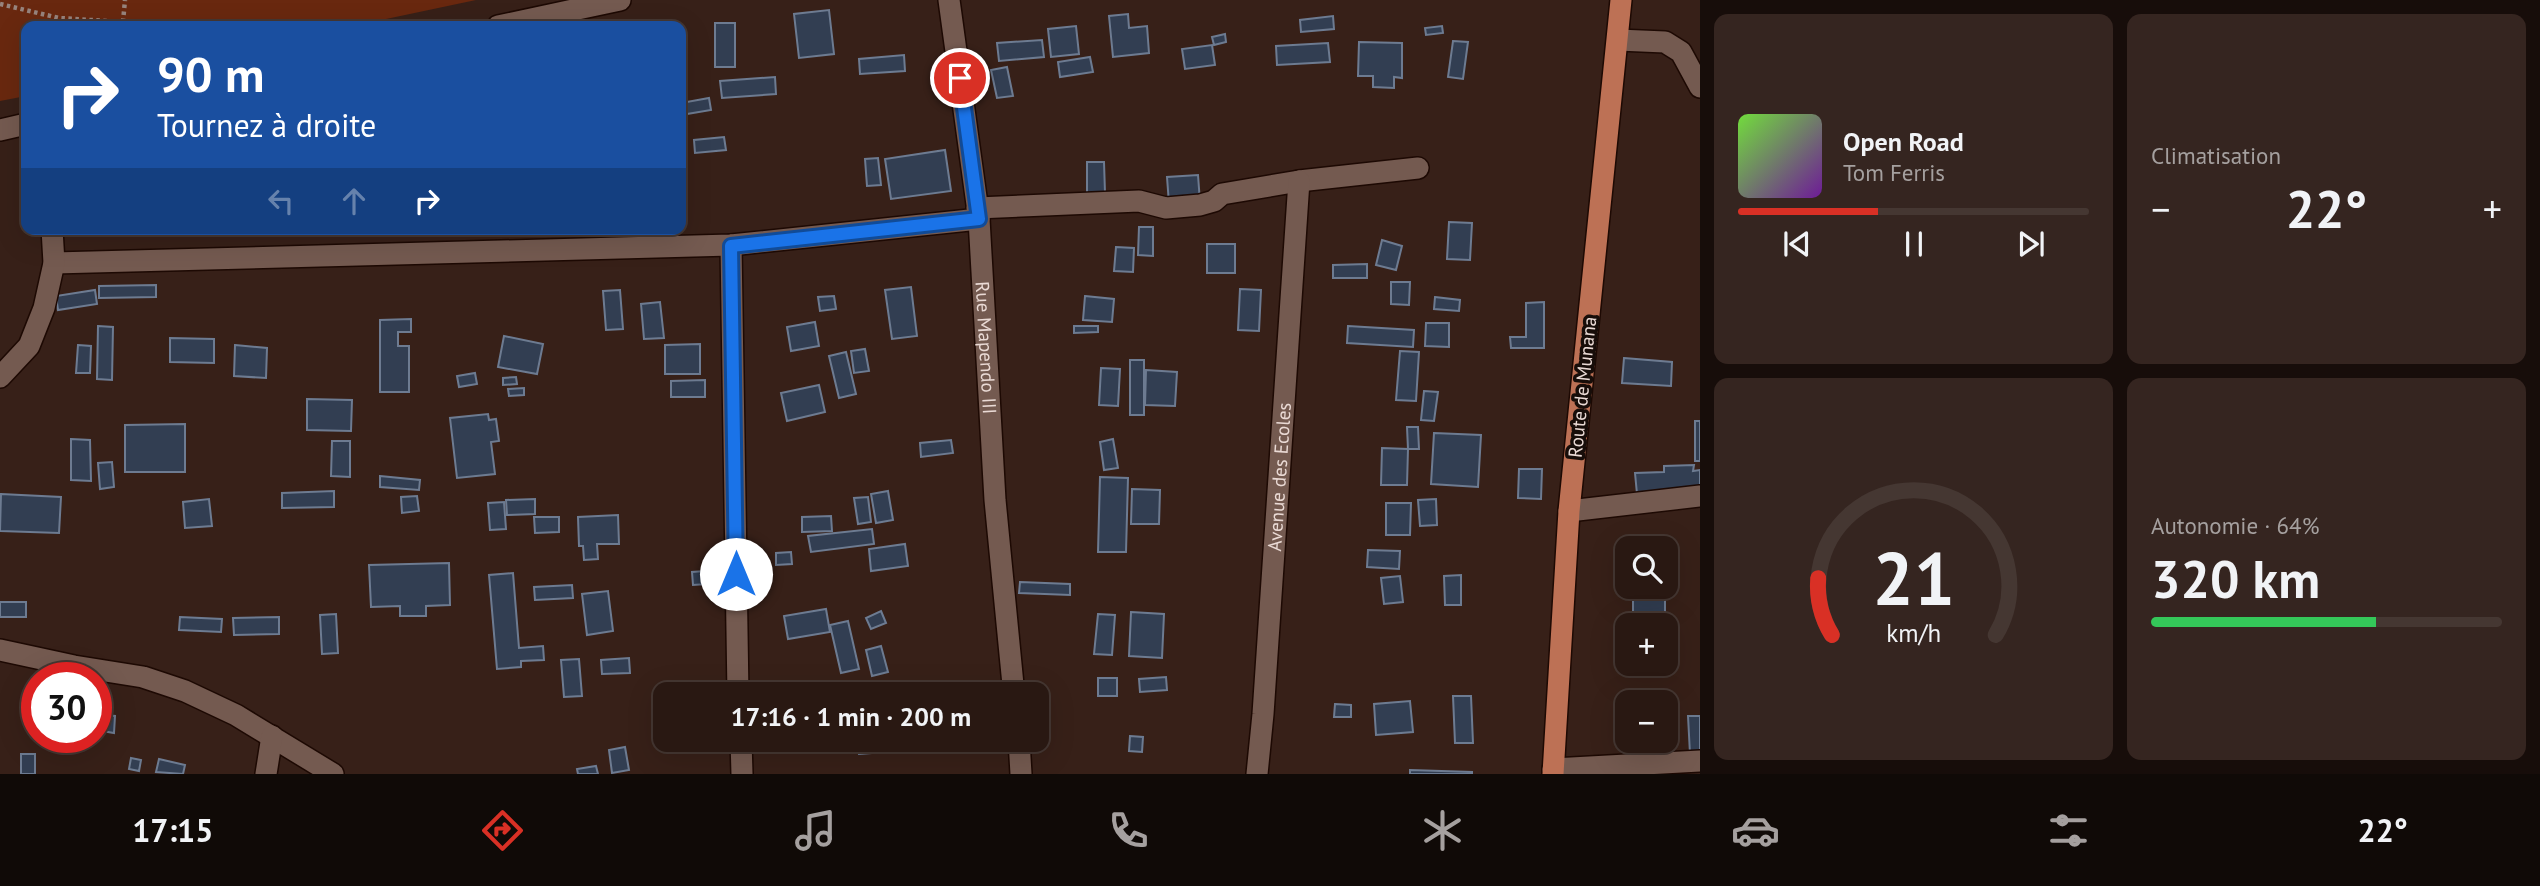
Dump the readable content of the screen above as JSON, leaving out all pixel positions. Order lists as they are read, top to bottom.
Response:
{
  "streets": {
    "main road": ["Route de Munana"],
    "street": ["Rue Mapendo III", "Avenue des Ecoles"]
  },
  "page": {
    "tile": [
      "Climatisation",
      ["Autonomie · 64%", "320 km"]
    ],
    "turn": ["90 m", "Tournez à droite"],
    "song": ["Open Road", "Tom Ferris"],
    "heat": ["−", "22°", "+"],
    "map_buttons": ["+", "−"],
    "limit": "30",
    "trip": "17:16 · 1 min · 200 m",
    "tabs": ["17:15", "22°"],
    "gauge": ["21", "km/h"]
  }
}
